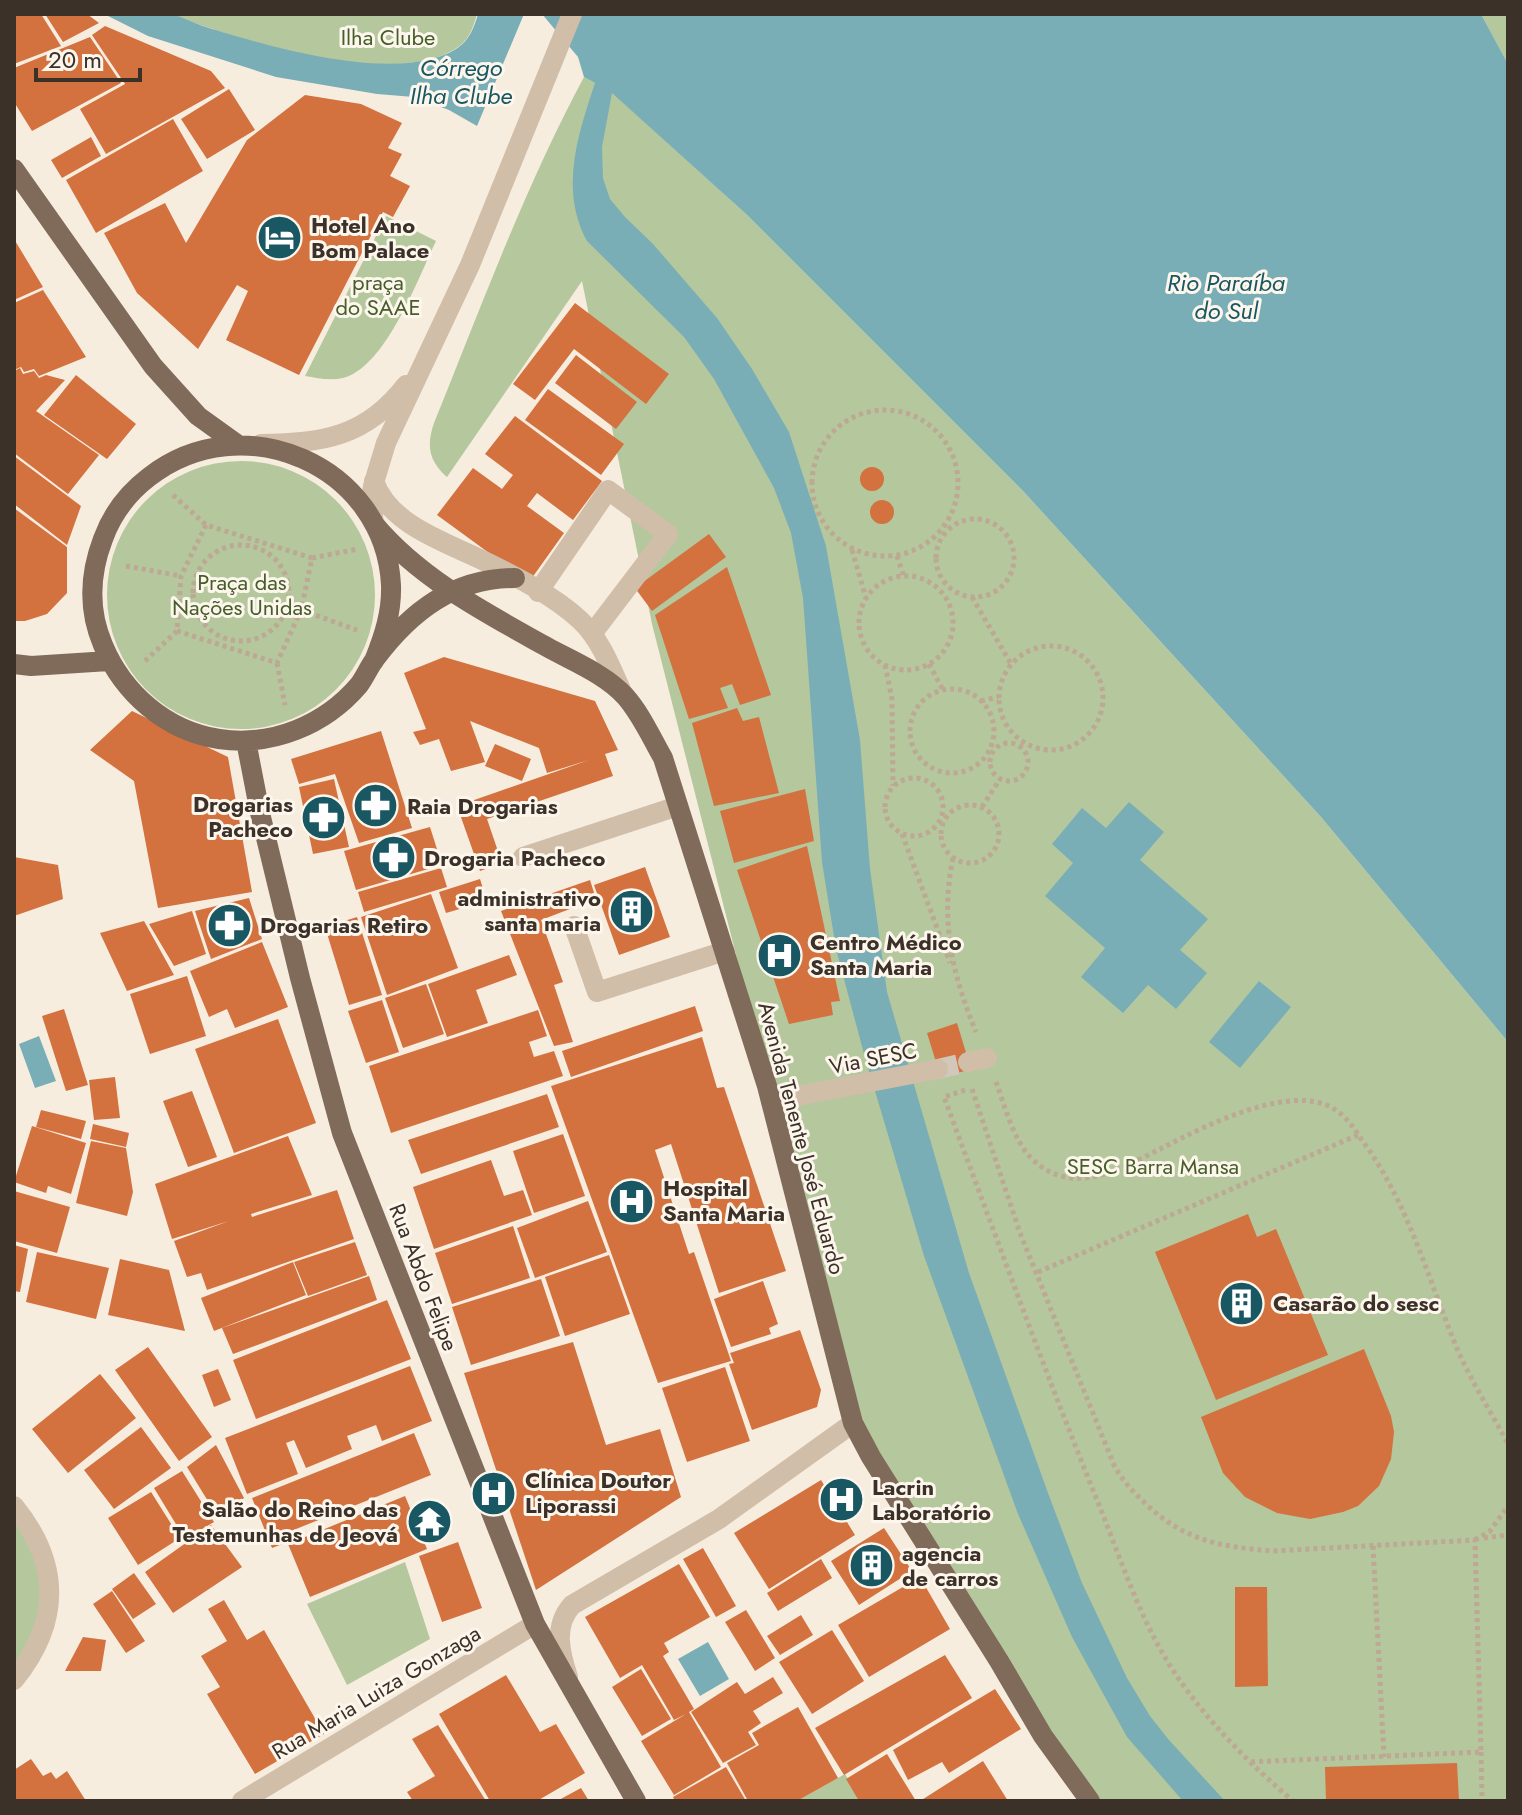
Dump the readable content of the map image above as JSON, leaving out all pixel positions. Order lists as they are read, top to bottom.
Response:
{
  "streets": {
    "main road": ["Avenida Tenente José Eduardo", "Rua Abdo Felipe"],
    "street": ["Via SESC", "Rua Maria Luiza Gonzaga"]
  },
  "crossings": [
    ["Via SESC", "Avenida Tenente José Eduardo"],
    ["Rua Abdo Felipe", "Rua Maria Luiza Gonzaga"]
  ],
  "water": ["Córrego Ilha Clube", "Rio Paraíba do Sul"],
  "parks": [
    "Ilha Clube",
    "praça do SAAE",
    "Praça das Nações Unidas",
    "SESC Barra Mansa"
  ],
  "places": {
    "hotel": ["Hotel Ano Bom Palace"],
    "pharmacy": [
      "Raia Drogarias",
      "Drogarias Pacheco",
      "Drogaria Pacheco",
      "Drogarias Retiro"
    ],
    "building": ["administrativo santa maria", "Casarão do sesc", "agencia de carros"],
    "hospital": [
      "Centro Médico Santa Maria",
      "Hospital Santa Maria",
      "Clínica Doutor Liporassi",
      "Lacrin Laboratório"
    ],
    "temple": ["Salão do Reino das Testemunhas de Jeová"]
  },
  "scale_bar": "20 m"
}
